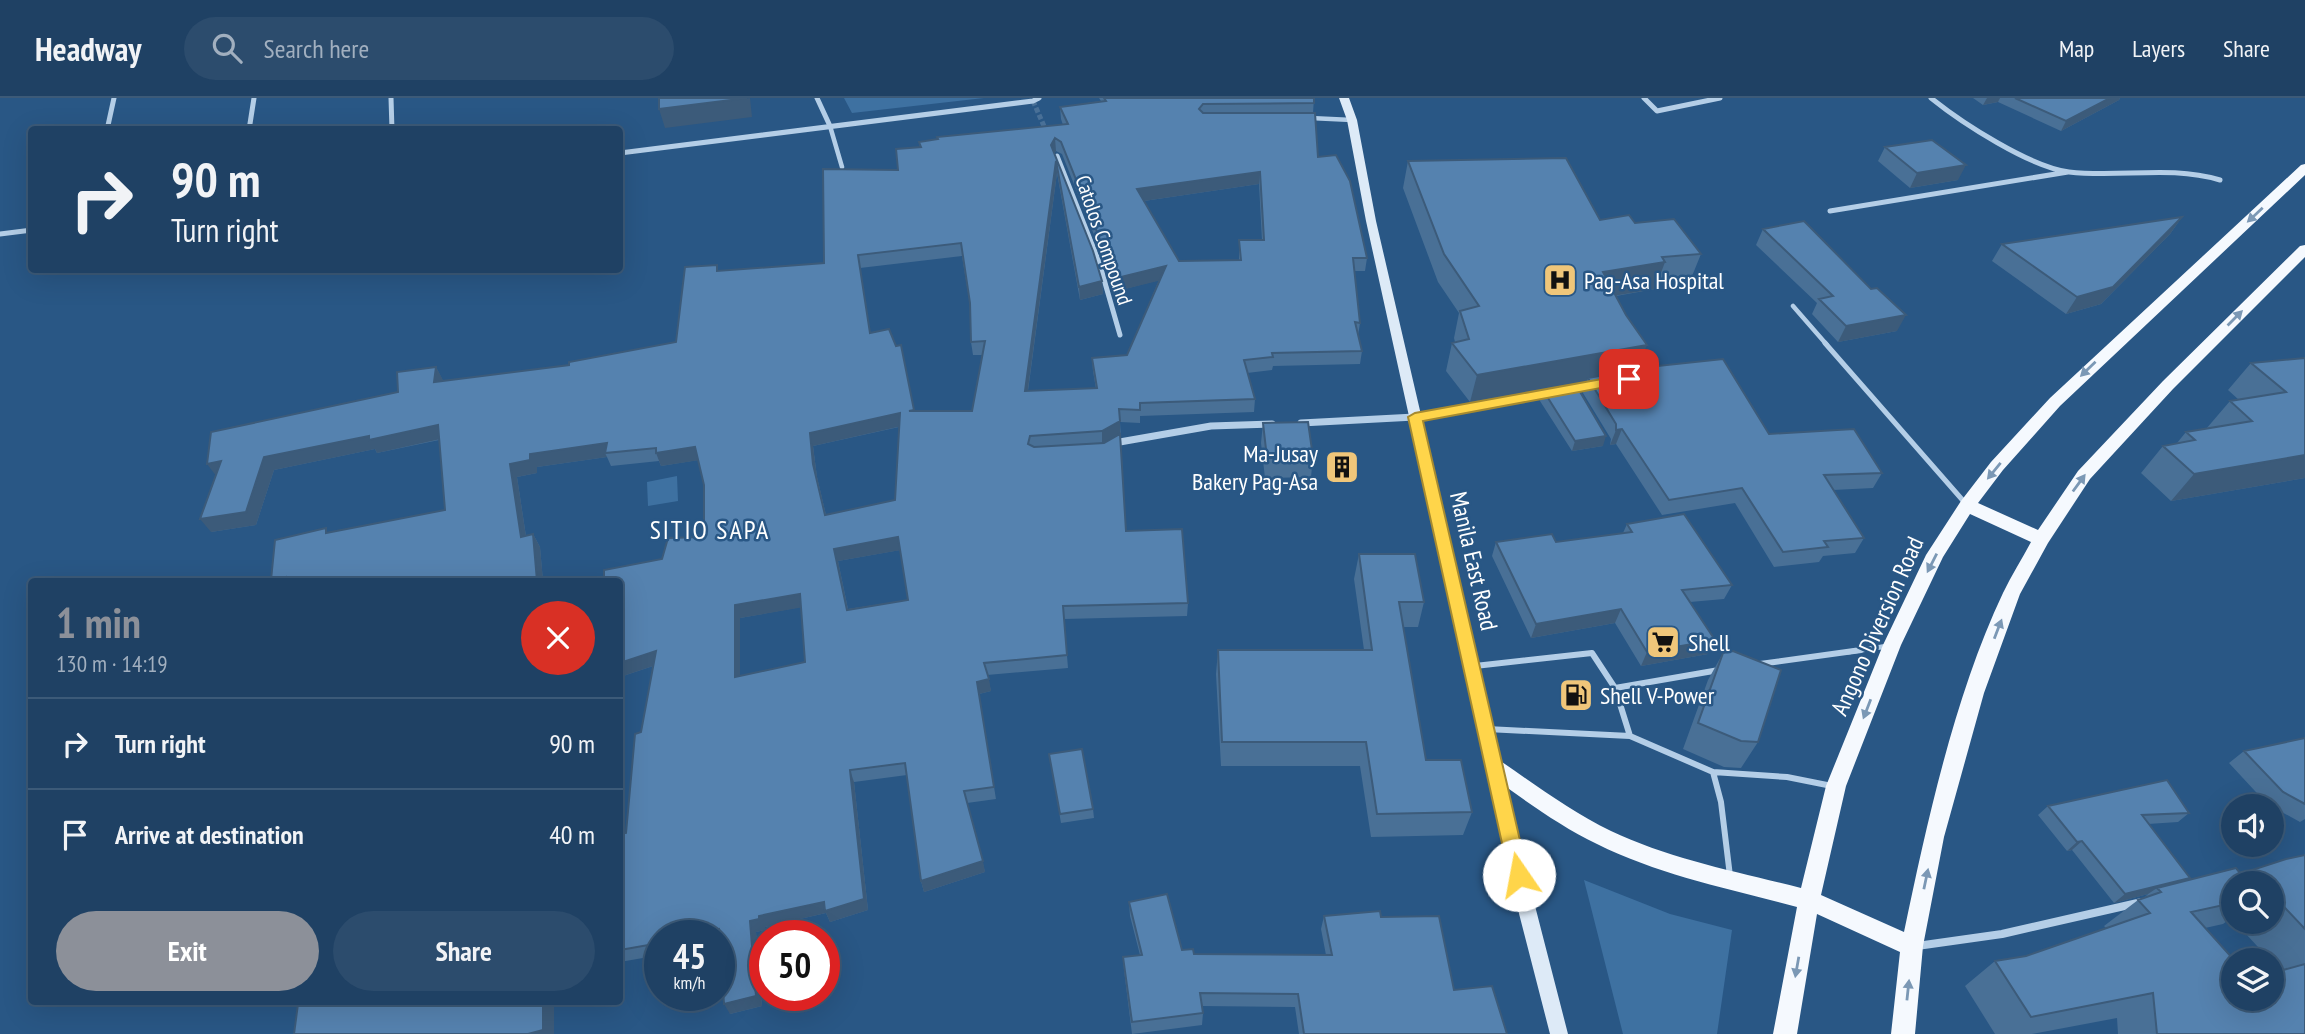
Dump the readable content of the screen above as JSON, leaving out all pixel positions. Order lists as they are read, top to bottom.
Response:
{
  "streets": {
    "main road": ["Manila East Road", "Angono Diversion Road"],
    "street": ["Catolos Compound"]
  },
  "districts": ["SITIO SAPA"],
  "places": {
    "hospital": ["Pag-Asa Hospital"],
    "building": ["Ma-Jusay Bakery Pag-Asa"],
    "supermarket": ["Shell"],
    "fuel station": ["Shell V-Power"]
  },
  "page": {
    "header": "Headway",
    "search": "Search here",
    "nav": ["Map", "Layers", "Share"],
    "turn": ["90 m", "Turn right"],
    "heading": ["1 min", "130 m · 14:19"],
    "list": [
      {
        "name": "Turn right",
        "value": "90 m"
      },
      {
        "name": "Arrive at destination",
        "value": "40 m"
      }
    ],
    "buttons": ["Exit", "Share"],
    "speed": "45 km/h",
    "limit": "50"
  }
}
